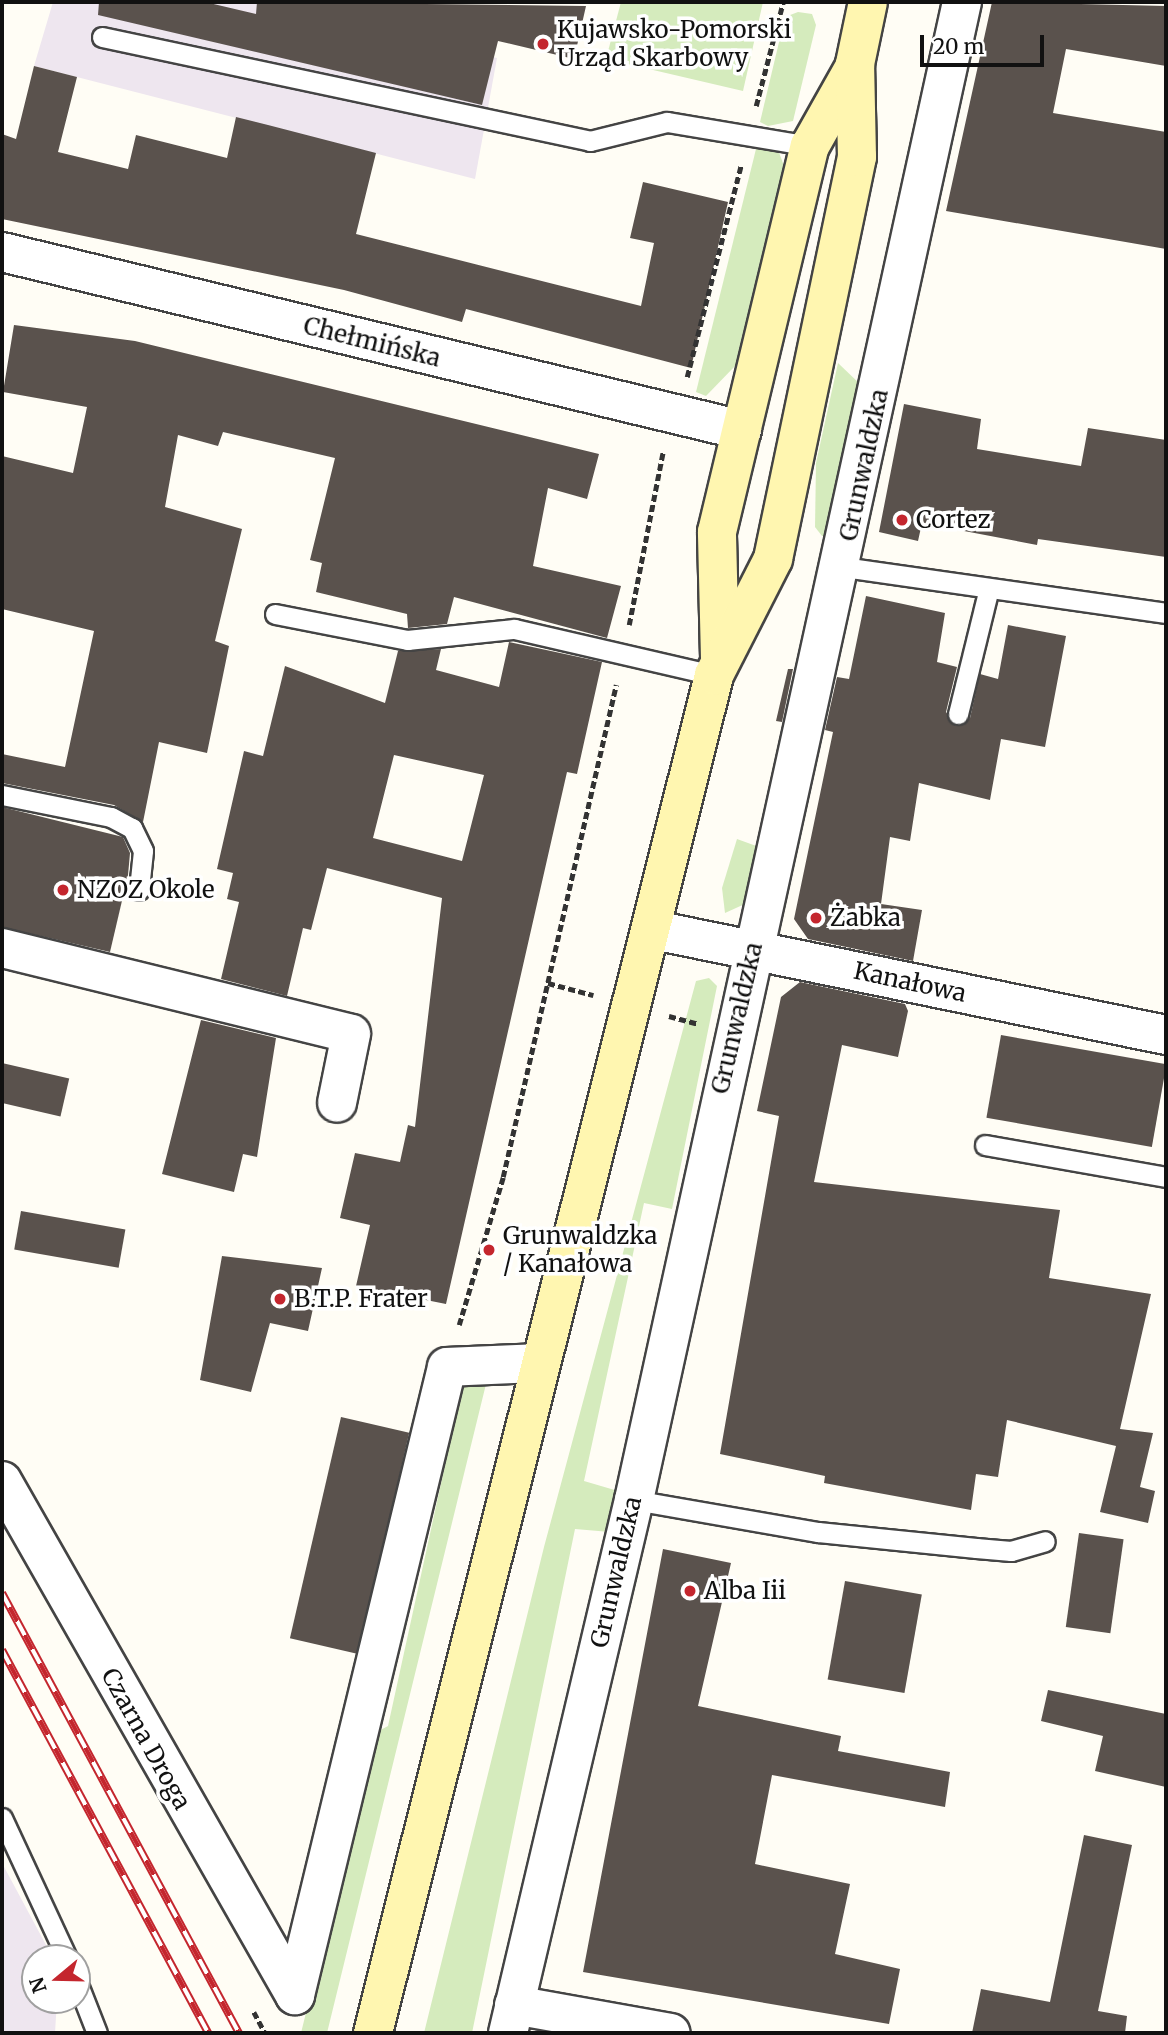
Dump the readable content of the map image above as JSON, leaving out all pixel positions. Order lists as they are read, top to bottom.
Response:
{
  "streets": {
    "street": [
      "Chełmińska",
      "Grunwaldzka",
      "Kanałowa",
      "Czarna Droga"
    ]
  },
  "crossings": [
    ["Grunwaldzka", "Kanałowa"]
  ],
  "places": [
    "Kujawsko-Pomorski Urząd Skarbowy",
    "Cortez",
    "NZOZ Okole",
    "Żabka",
    "Grunwaldzka / Kanałowa",
    "B.T.P. Frater",
    "Alba Iii"
  ],
  "scale_bar": "20 m",
  "north": "left"
}
